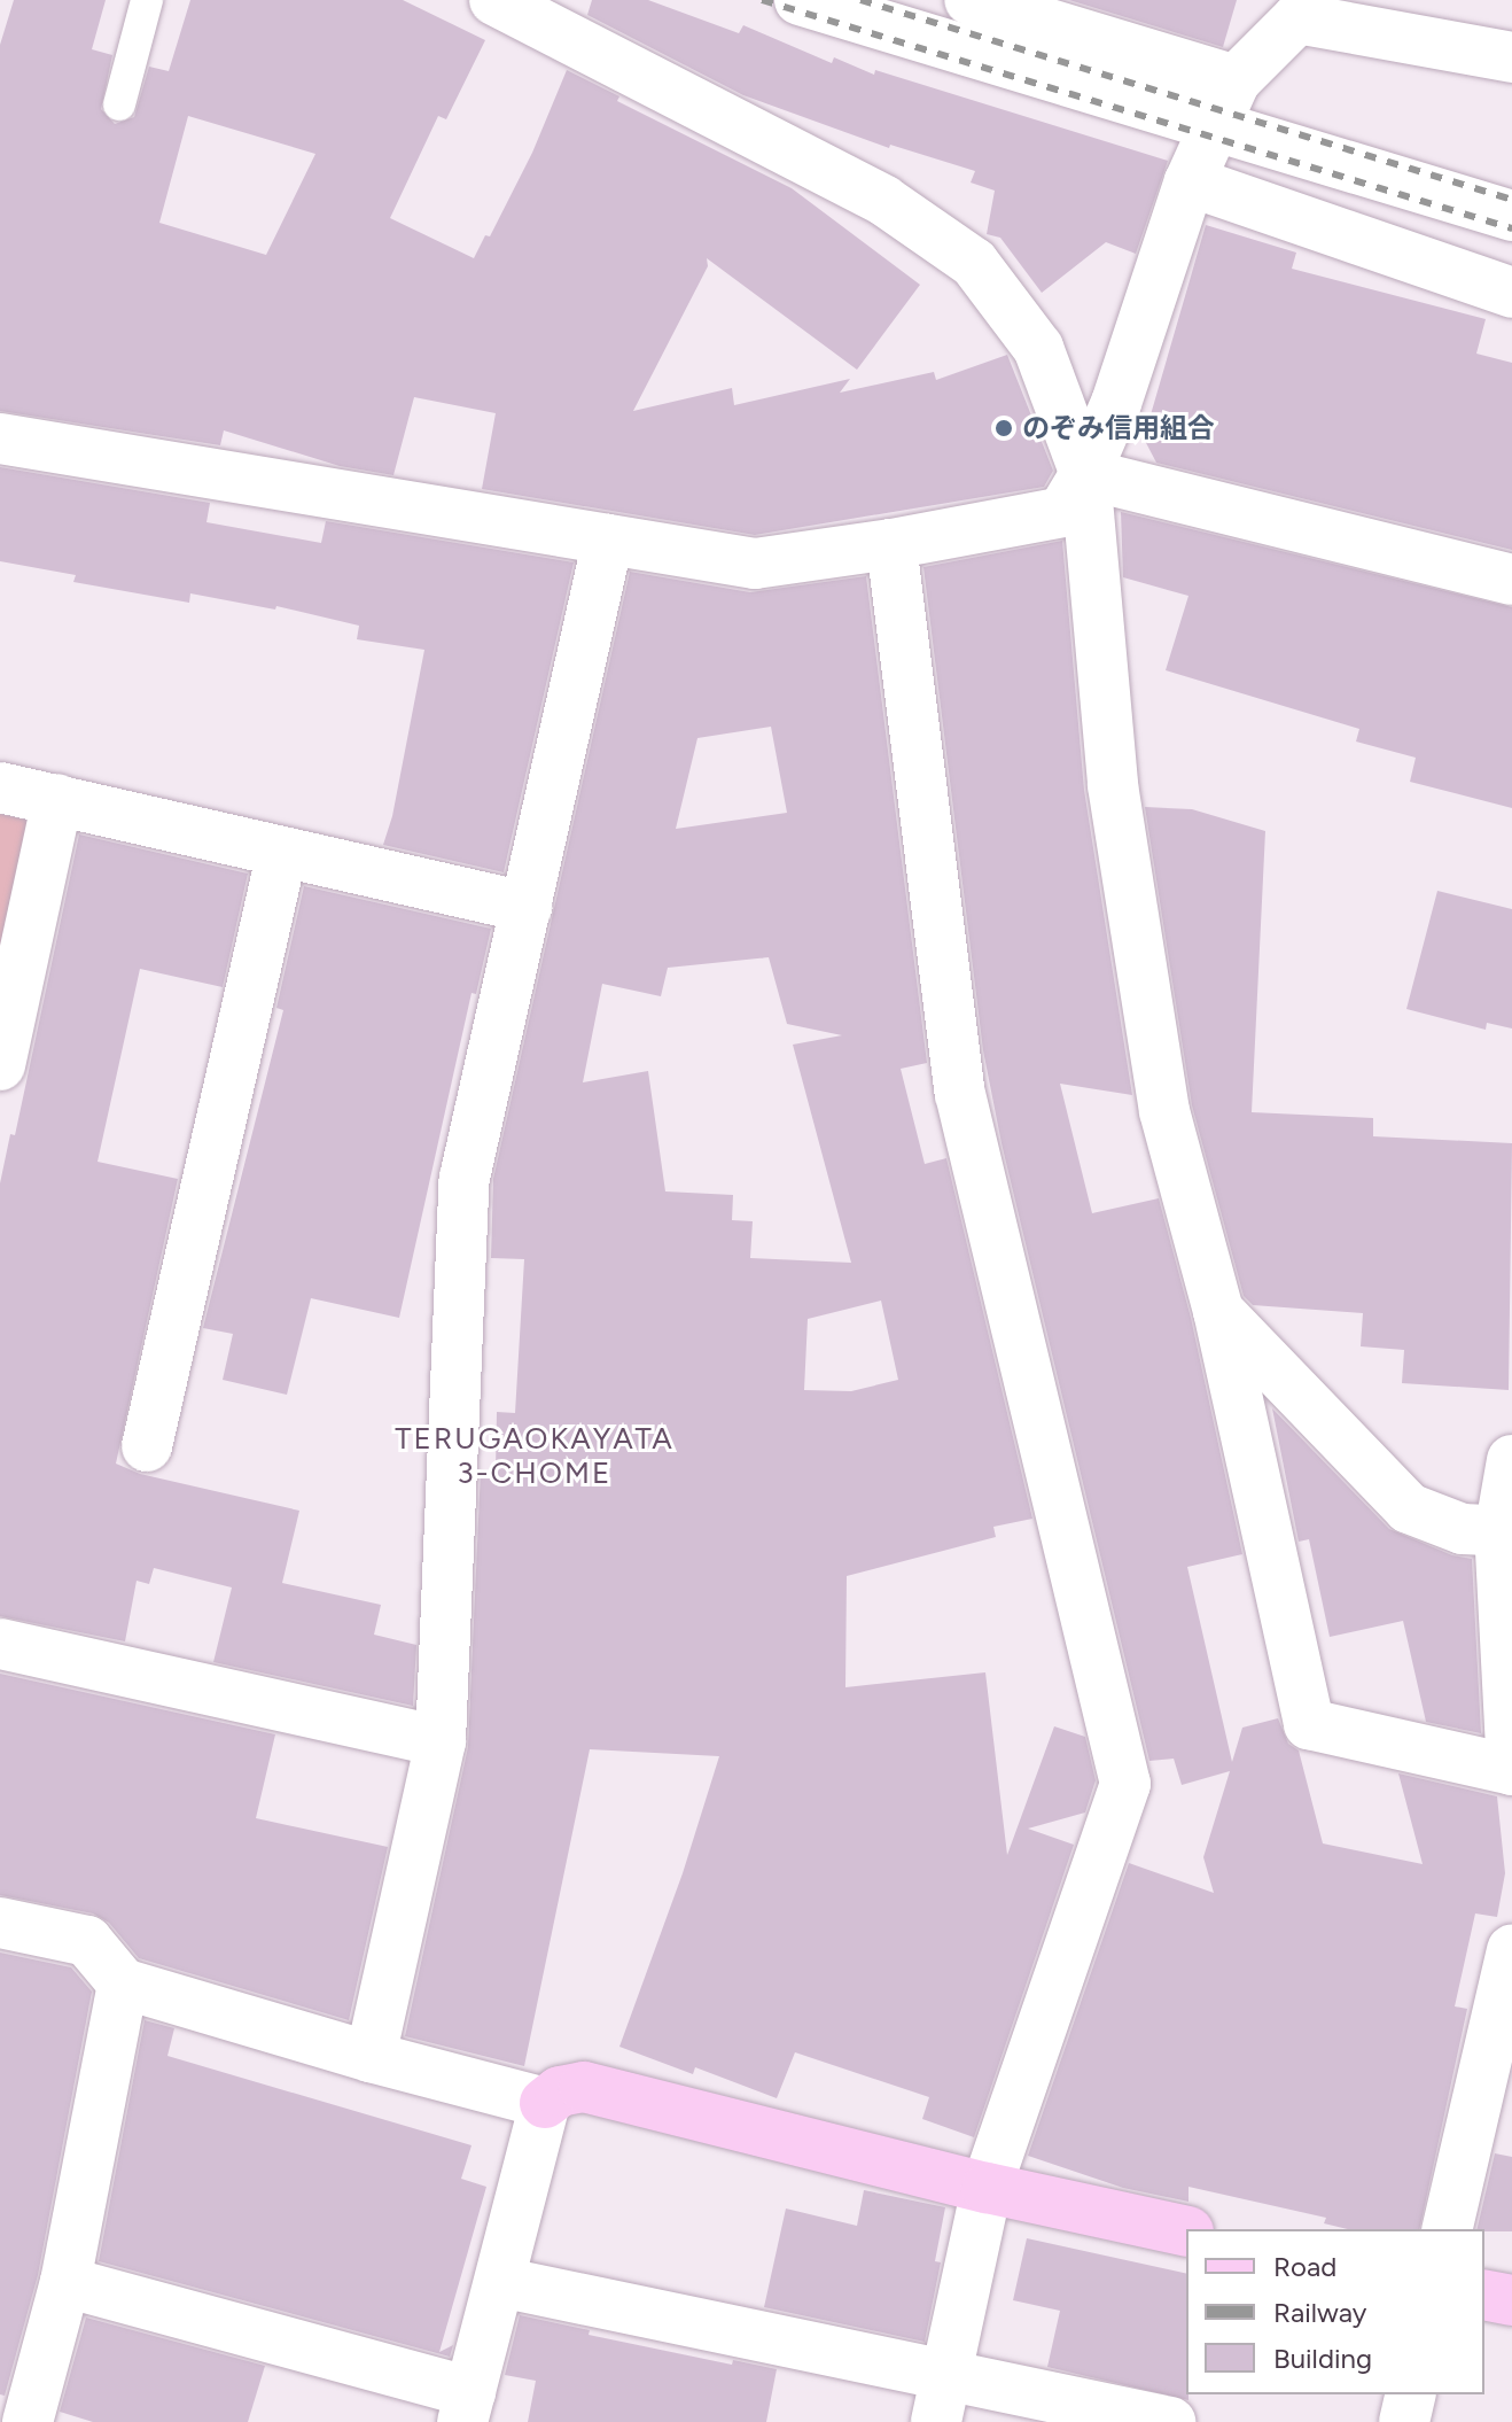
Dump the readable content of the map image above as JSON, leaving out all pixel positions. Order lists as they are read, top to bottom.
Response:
{
  "districts": ["TERUGAOKAYATA 3-CHOME"],
  "places": ["のぞみ信用組合"],
  "legend": ["Road", "Railway", "Building"]
}
